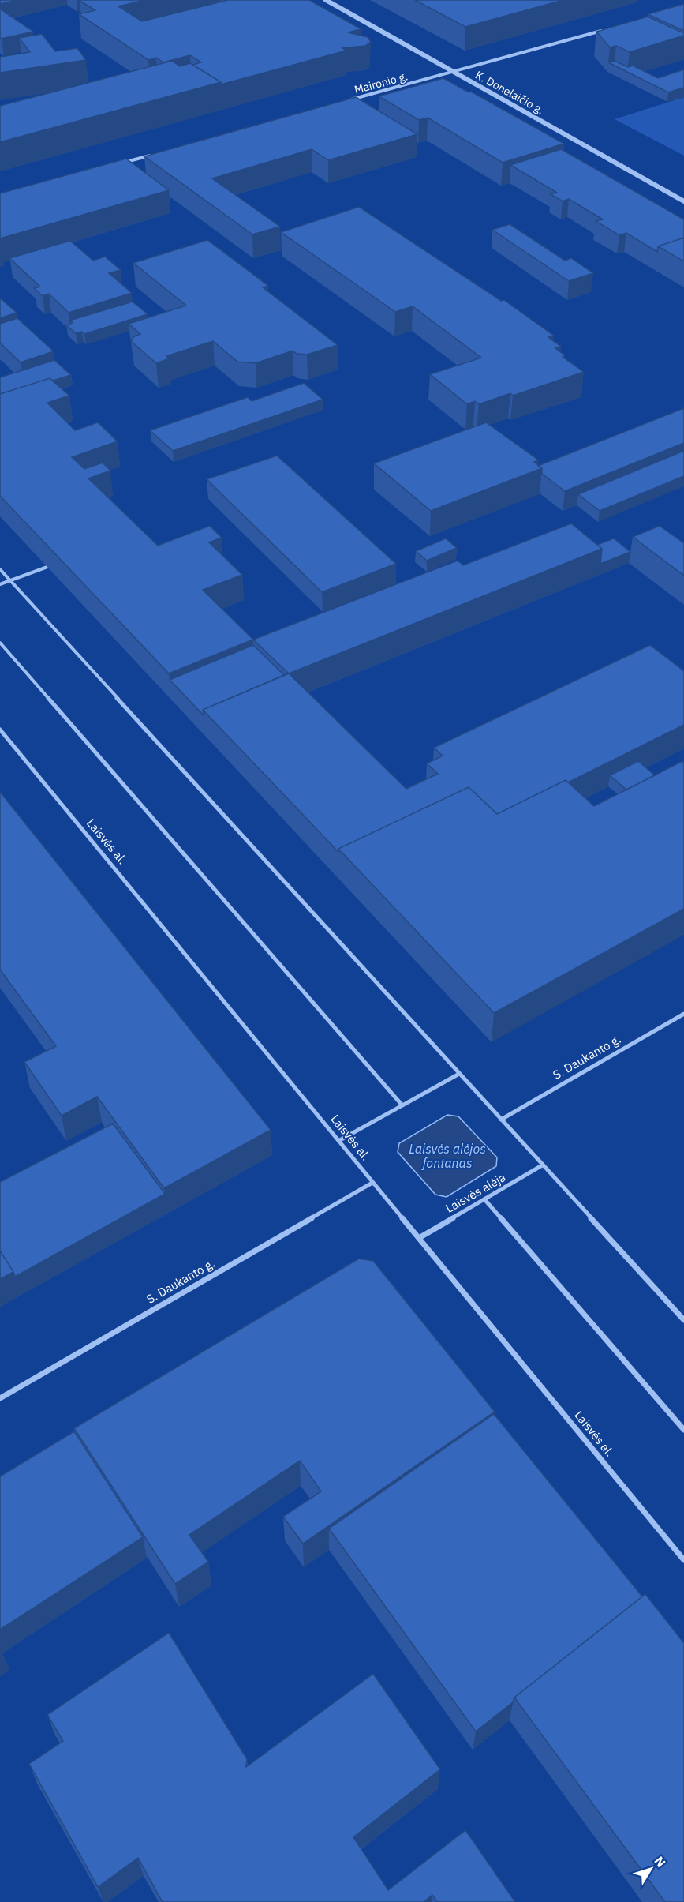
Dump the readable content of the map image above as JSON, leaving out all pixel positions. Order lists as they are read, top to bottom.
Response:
{
  "streets": {
    "street": [
      "Maironio g.",
      "K. Donelaičio g.",
      "Laisvės al.",
      "S. Daukanto g.",
      "Laisvės alėja"
    ]
  },
  "crossings": [
    ["Maironio g.", "K. Donelaičio g."],
    ["Laisvės al.", "S. Daukanto g."],
    ["Laisvės al.", "Laisvės alėja"]
  ],
  "water": ["Laisvės alėjos fontanas"],
  "north": "top right"
}
